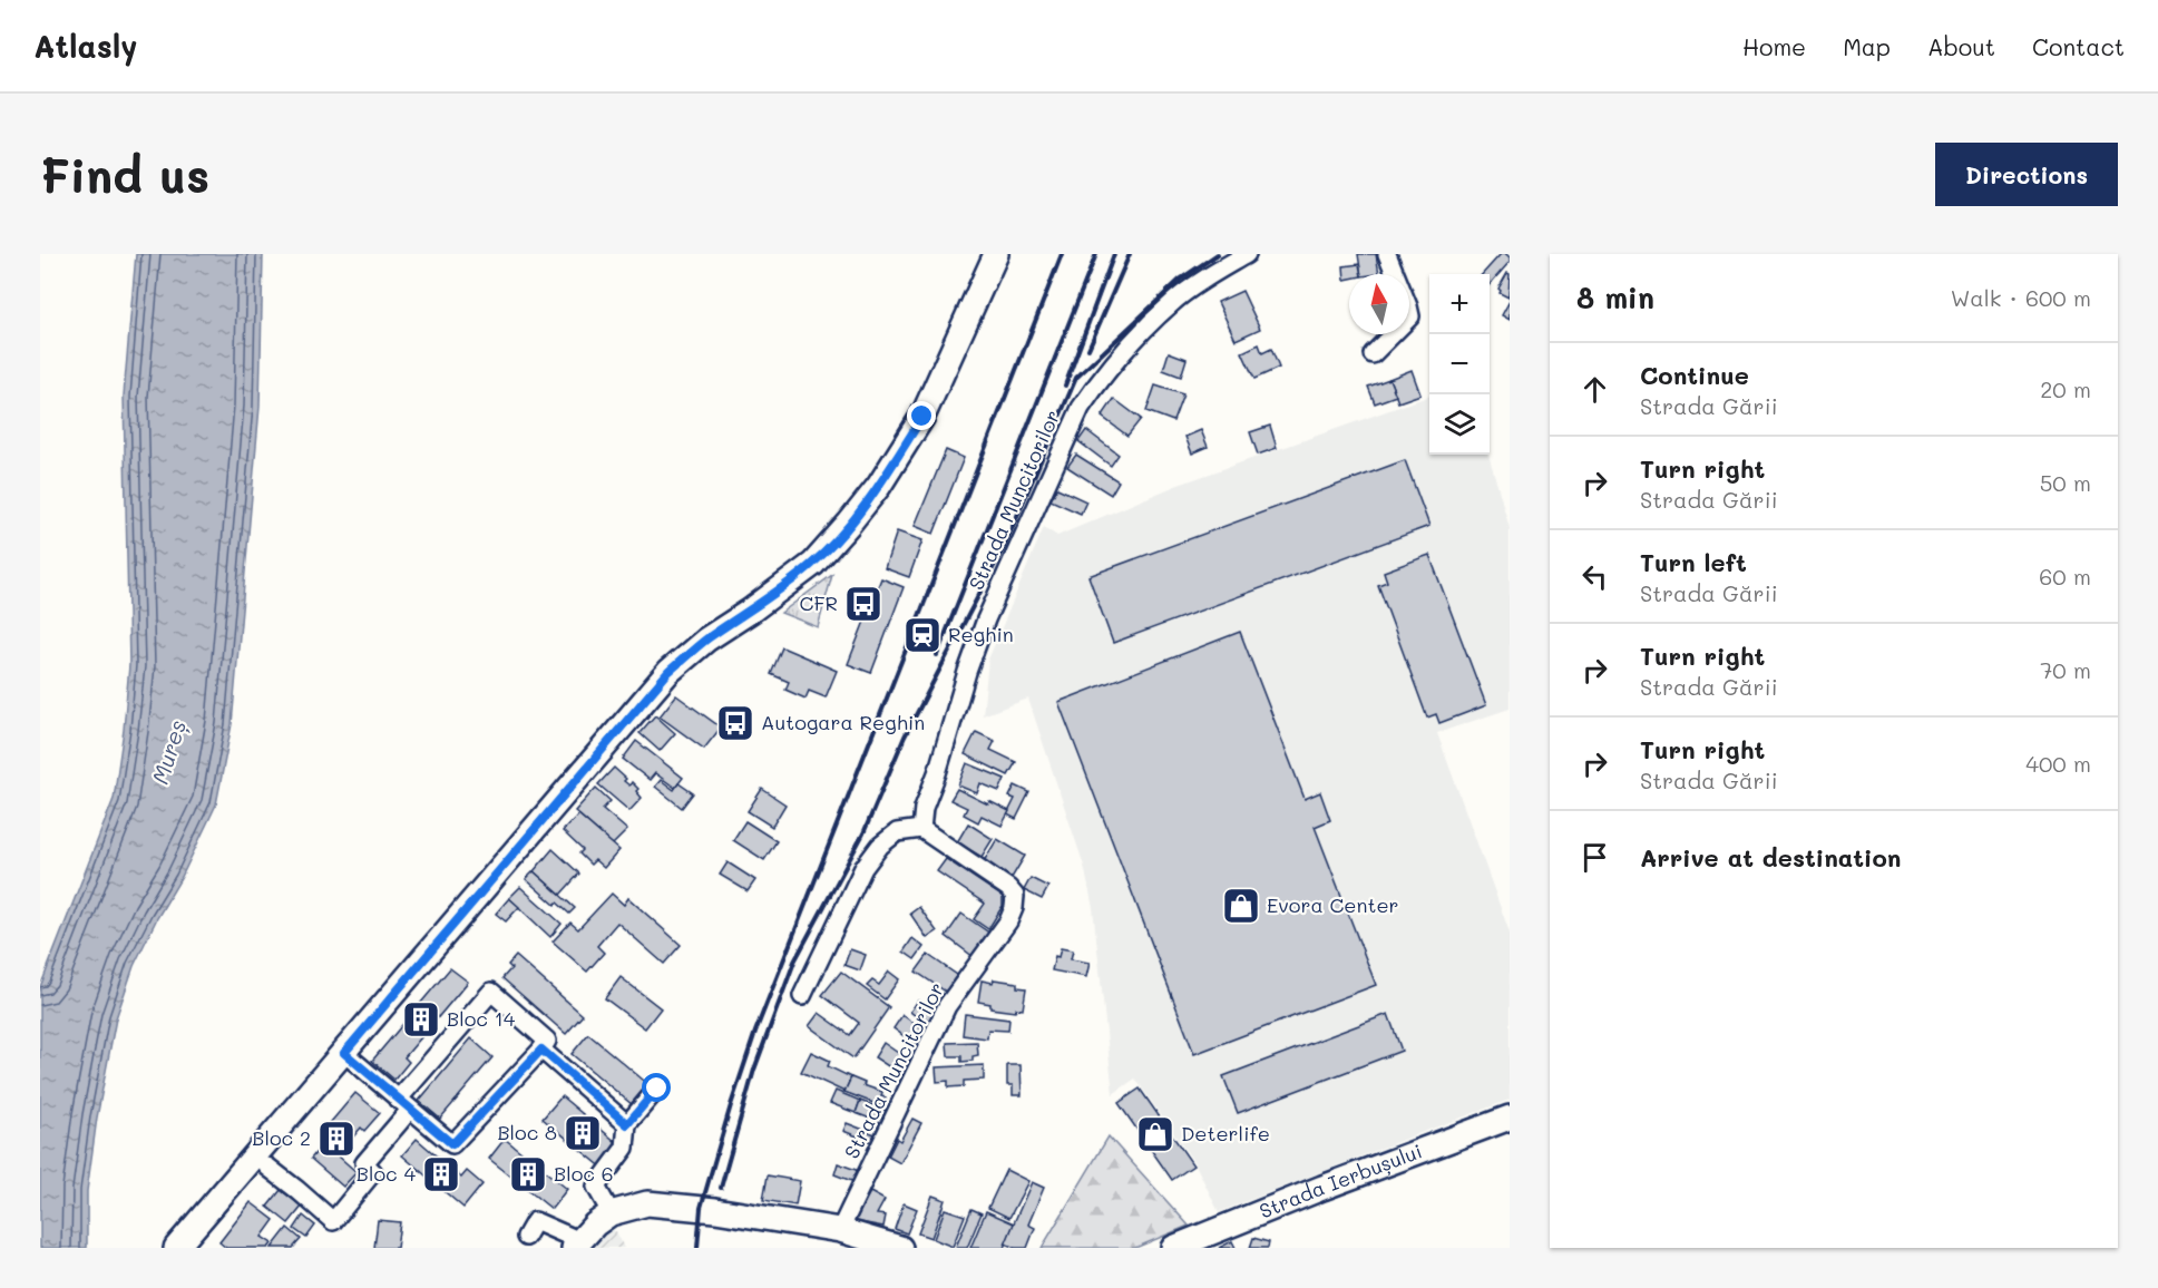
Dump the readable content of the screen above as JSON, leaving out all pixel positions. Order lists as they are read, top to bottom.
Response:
{
  "streets": {
    "main road": ["Strada Ierbușului"],
    "street": ["Strada Muncitorilor"]
  },
  "water": ["Mureș"],
  "places": {
    "bus stop": ["CFR", "Autogara Reghin"],
    "station": ["Reghin"],
    "shop": ["Evora Center", "Deterlife"],
    "building": [
      "Bloc 14",
      "Bloc 8",
      "Bloc 2",
      "Bloc 4",
      "Bloc 6"
    ]
  },
  "north": "top",
  "page": {
    "header": "Atlasly",
    "nav": [
      "Home",
      "Map",
      "About",
      "Contact"
    ],
    "buttons": "Directions",
    "title": "Find us",
    "heading": ["8 min", "Walk · 600 m"],
    "map_buttons": ["+", "−"],
    "list": [
      ["Continue", "Strada Gării", "20 m"],
      ["Turn right", "Strada Gării", "50 m"],
      ["Turn left", "Strada Gării", "60 m"],
      ["Turn right", "Strada Gării", "70 m"],
      ["Turn right", "Strada Gării", "400 m"],
      "Arrive at destination"
    ]
  }
}
